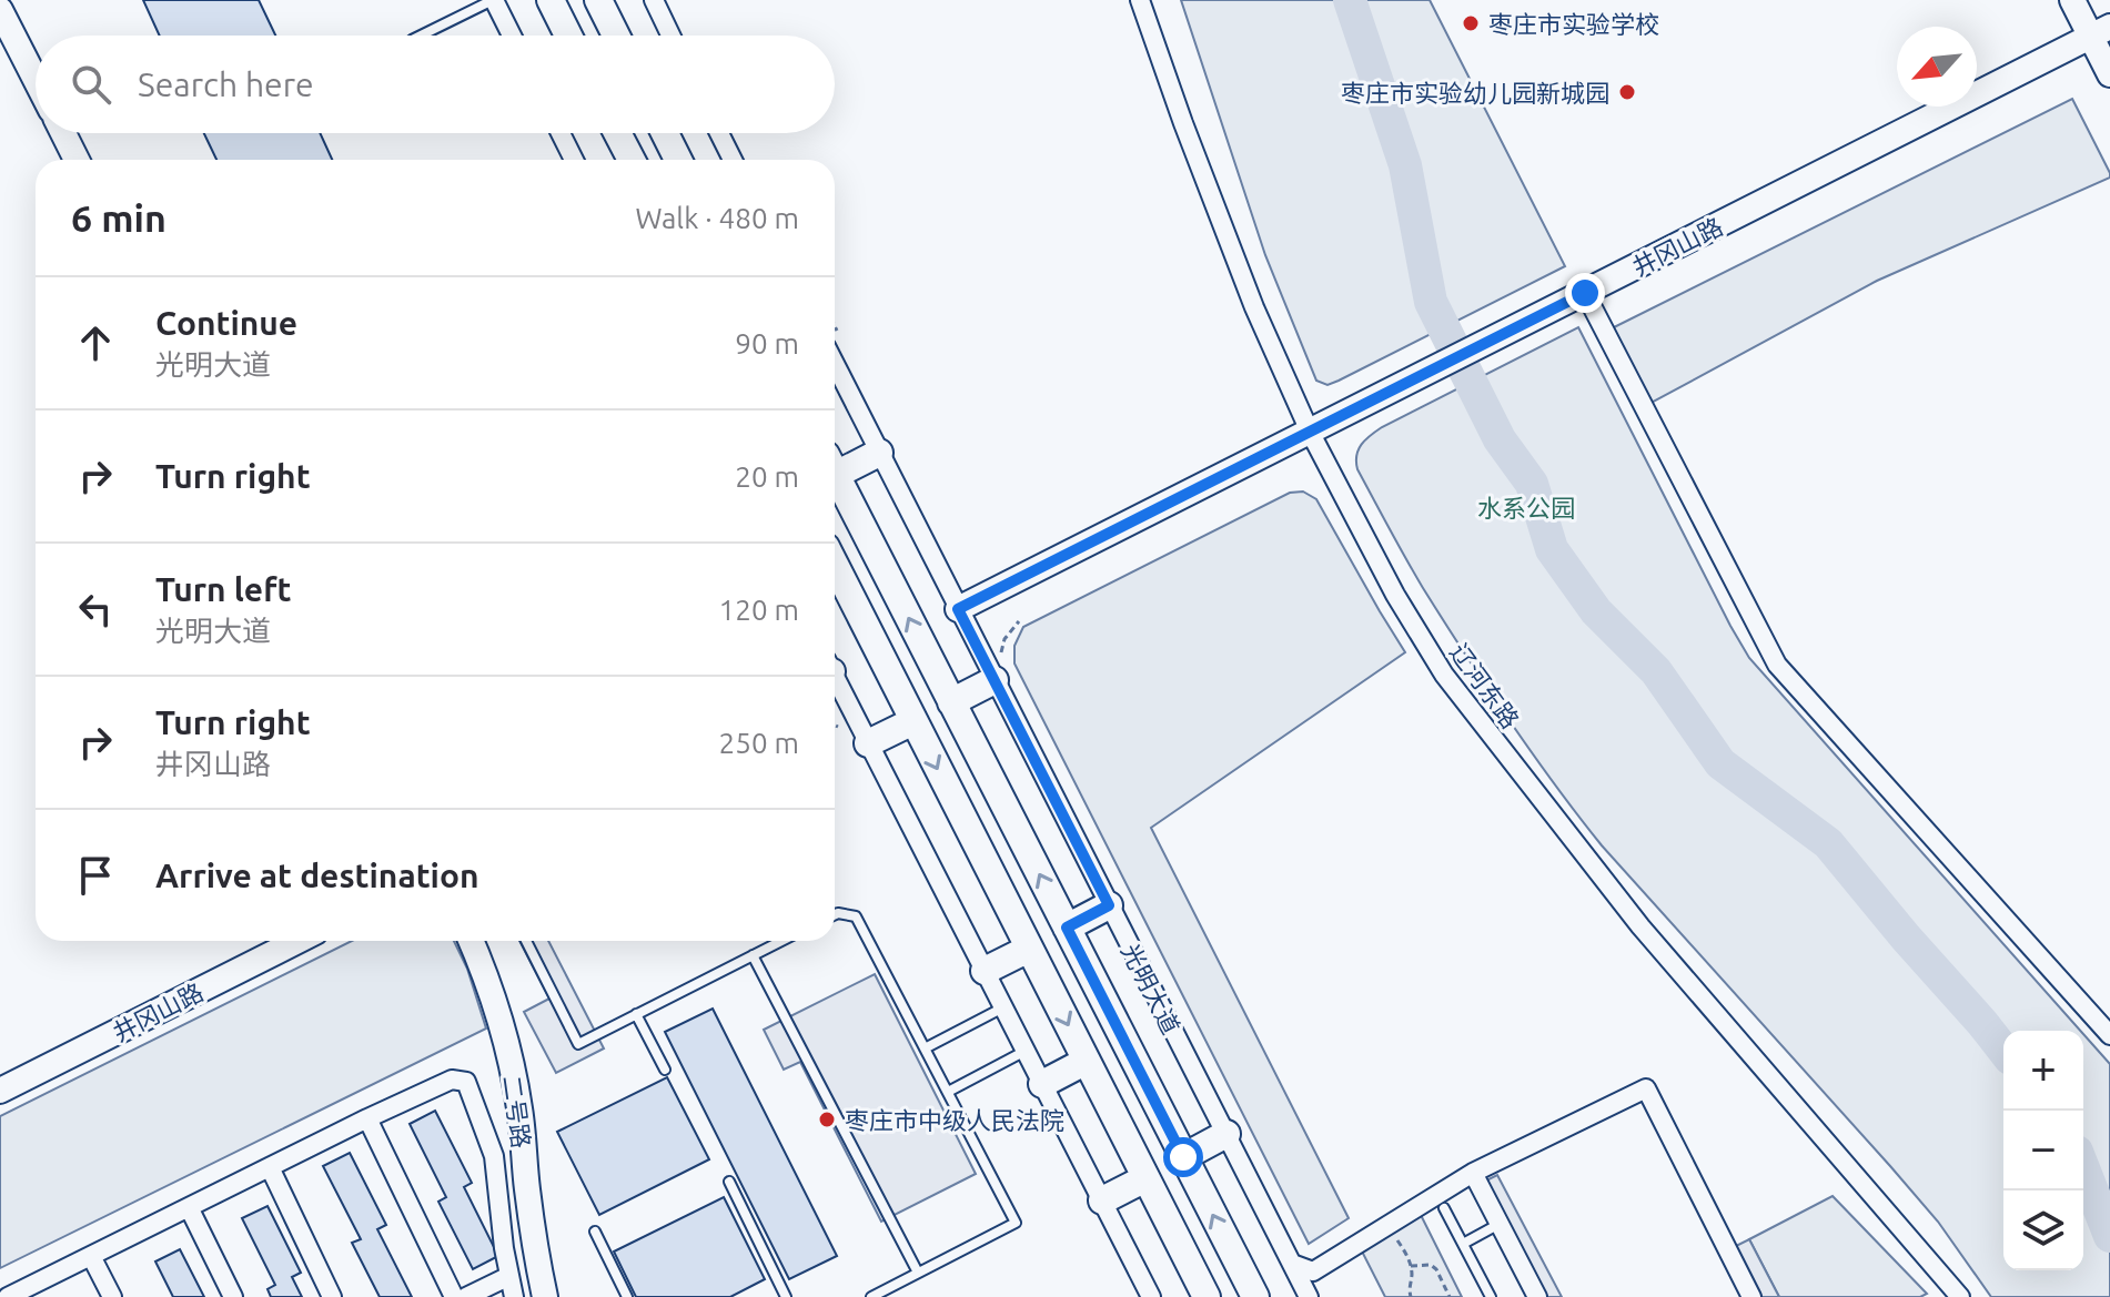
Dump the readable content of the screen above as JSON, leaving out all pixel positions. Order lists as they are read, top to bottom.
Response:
{
  "streets": {
    "main road": ["光明大道"],
    "street": ["井冈山路", "辽河东路", "二号路"]
  },
  "crossings": [
    ["井冈山路", "辽河东路"],
    ["井冈山路", "光明大道"]
  ],
  "parks": ["水系公园"],
  "places": ["枣庄市实验学校", "枣庄市实验幼儿园新城园", "枣庄市中级人民法院"],
  "north": "bottom left",
  "page": {
    "search": "Search here",
    "heading": ["6 min", "Walk · 480 m"],
    "list": [
      ["Continue", "光明大道", "90 m"],
      ["Turn right", "20 m"],
      ["Turn left", "光明大道", "120 m"],
      ["Turn right", "井冈山路", "250 m"],
      "Arrive at destination"
    ],
    "map_buttons": ["+", "−"]
  }
}
